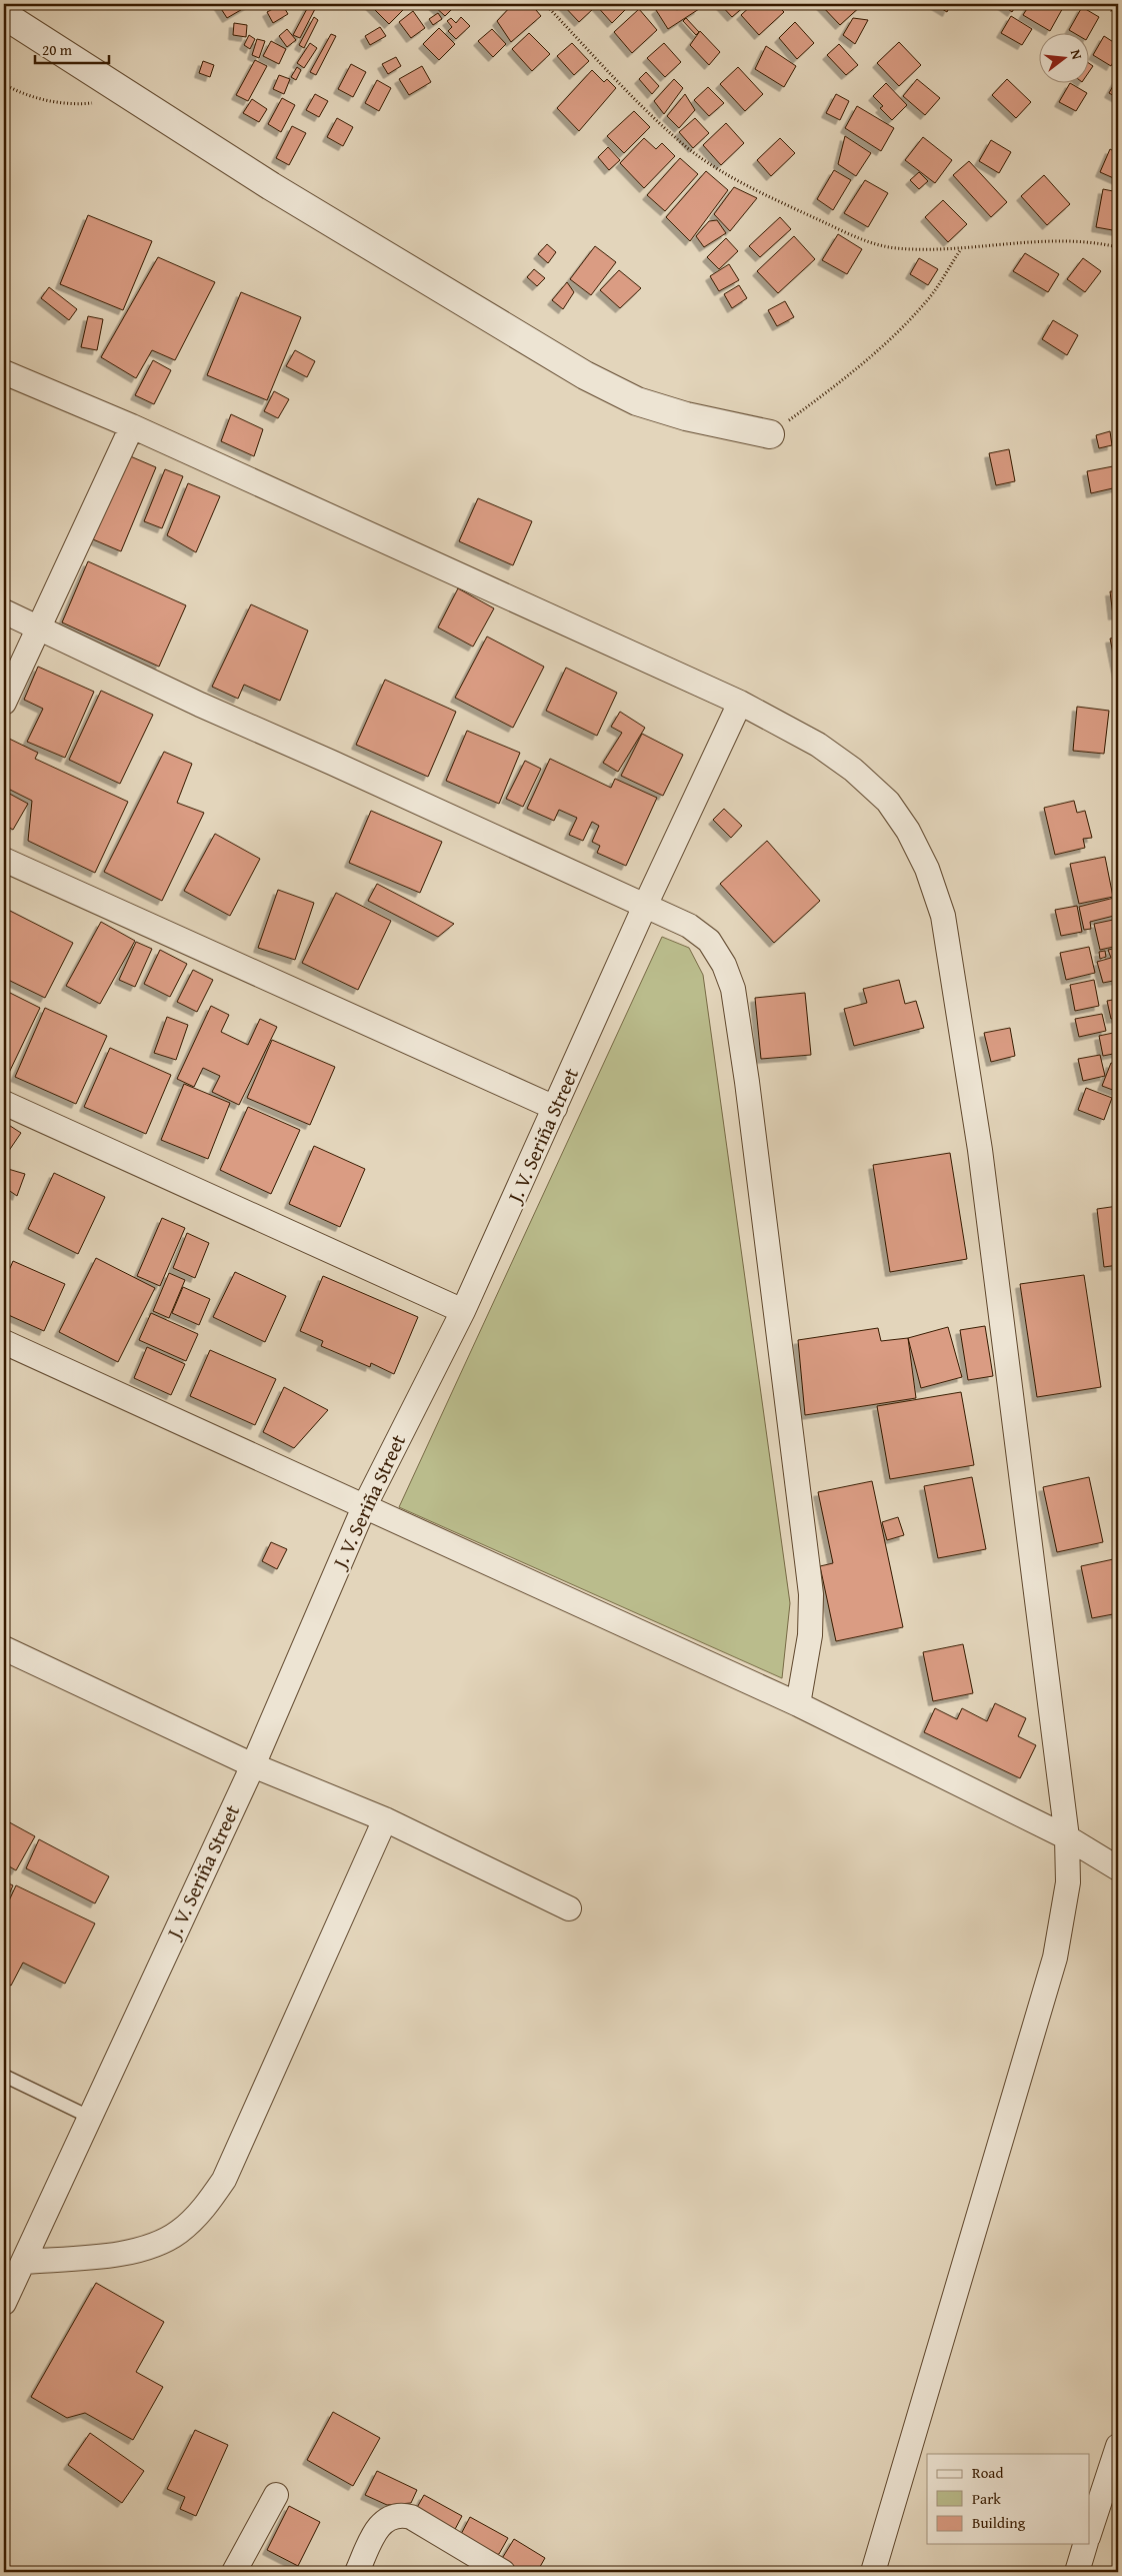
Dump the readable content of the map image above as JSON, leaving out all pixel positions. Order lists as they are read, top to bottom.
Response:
{
  "streets": {
    "street": ["J. V. Seriña Street"]
  },
  "legend": ["Road", "Park", "Building"],
  "scale_bar": "20 m",
  "north": "right"
}
